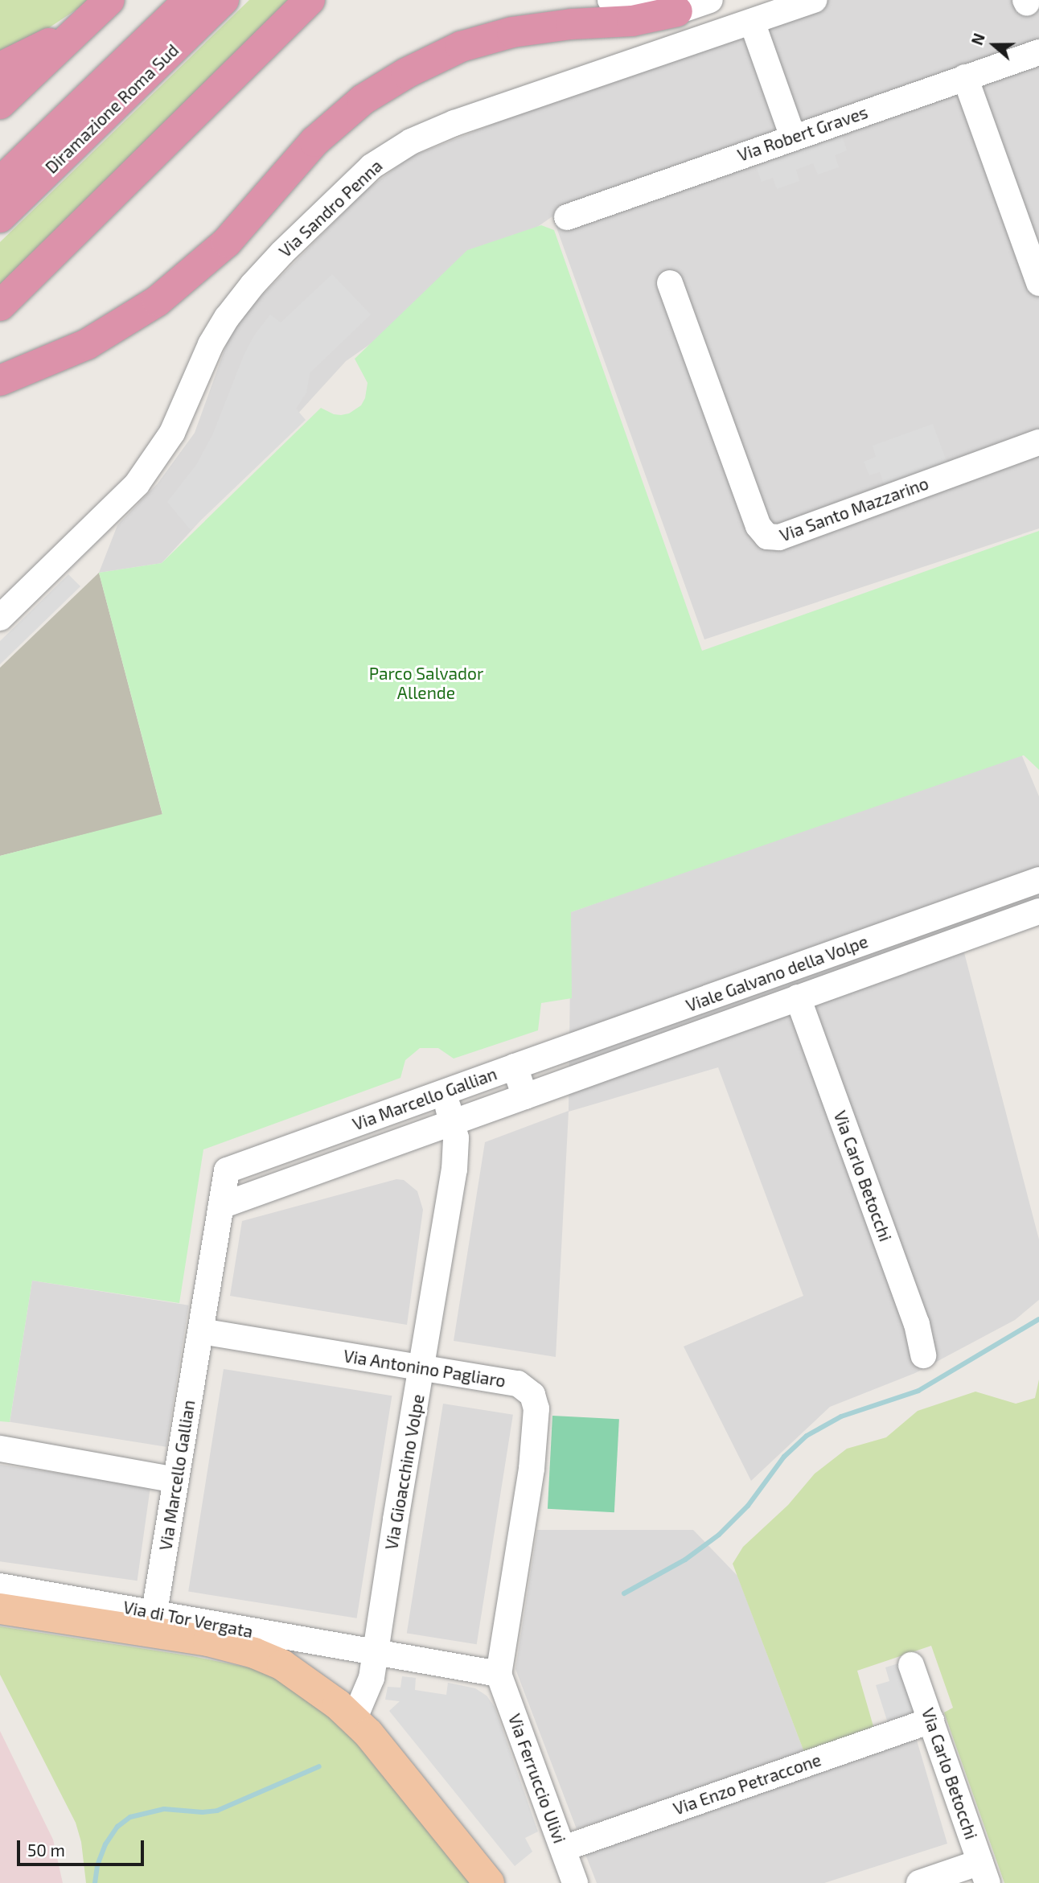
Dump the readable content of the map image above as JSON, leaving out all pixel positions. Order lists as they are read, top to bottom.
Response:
{
  "streets": {
    "highway": ["Diramazione Roma Sud"],
    "main road": ["Via di Tor Vergata"],
    "street": [
      "Via Robert Graves",
      "Via Sandro Penna",
      "Via Santo Mazzarino",
      "Viale Galvano della Volpe",
      "Via Marcello Gallian",
      "Via Carlo Betocchi",
      "Via Antonino Pagliaro",
      "Via Gioacchino Volpe",
      "Via Ferruccio Ulivi",
      "Via Enzo Petraccone"
    ]
  },
  "crossings": [
    ["Viale Galvano della Volpe", "Via Marcello Gallian"],
    ["Viale Galvano della Volpe", "Via Carlo Betocchi"],
    ["Via Marcello Gallian", "Via Antonino Pagliaro"],
    ["Via Marcello Gallian", "Via Gioacchino Volpe"],
    ["Via Marcello Gallian", "Via di Tor Vergata"],
    ["Via Carlo Betocchi", "Via Enzo Petraccone"],
    ["Via Antonino Pagliaro", "Via Gioacchino Volpe"],
    ["Via Antonino Pagliaro", "Via di Tor Vergata"],
    ["Via Antonino Pagliaro", "Via Ferruccio Ulivi"],
    ["Via Gioacchino Volpe", "Via di Tor Vergata"],
    ["Via di Tor Vergata", "Via Ferruccio Ulivi"],
    ["Via Ferruccio Ulivi", "Via Enzo Petraccone"]
  ],
  "parks": ["Parco Salvador Allende"],
  "scale_bar": "50 m",
  "north": "left"
}
